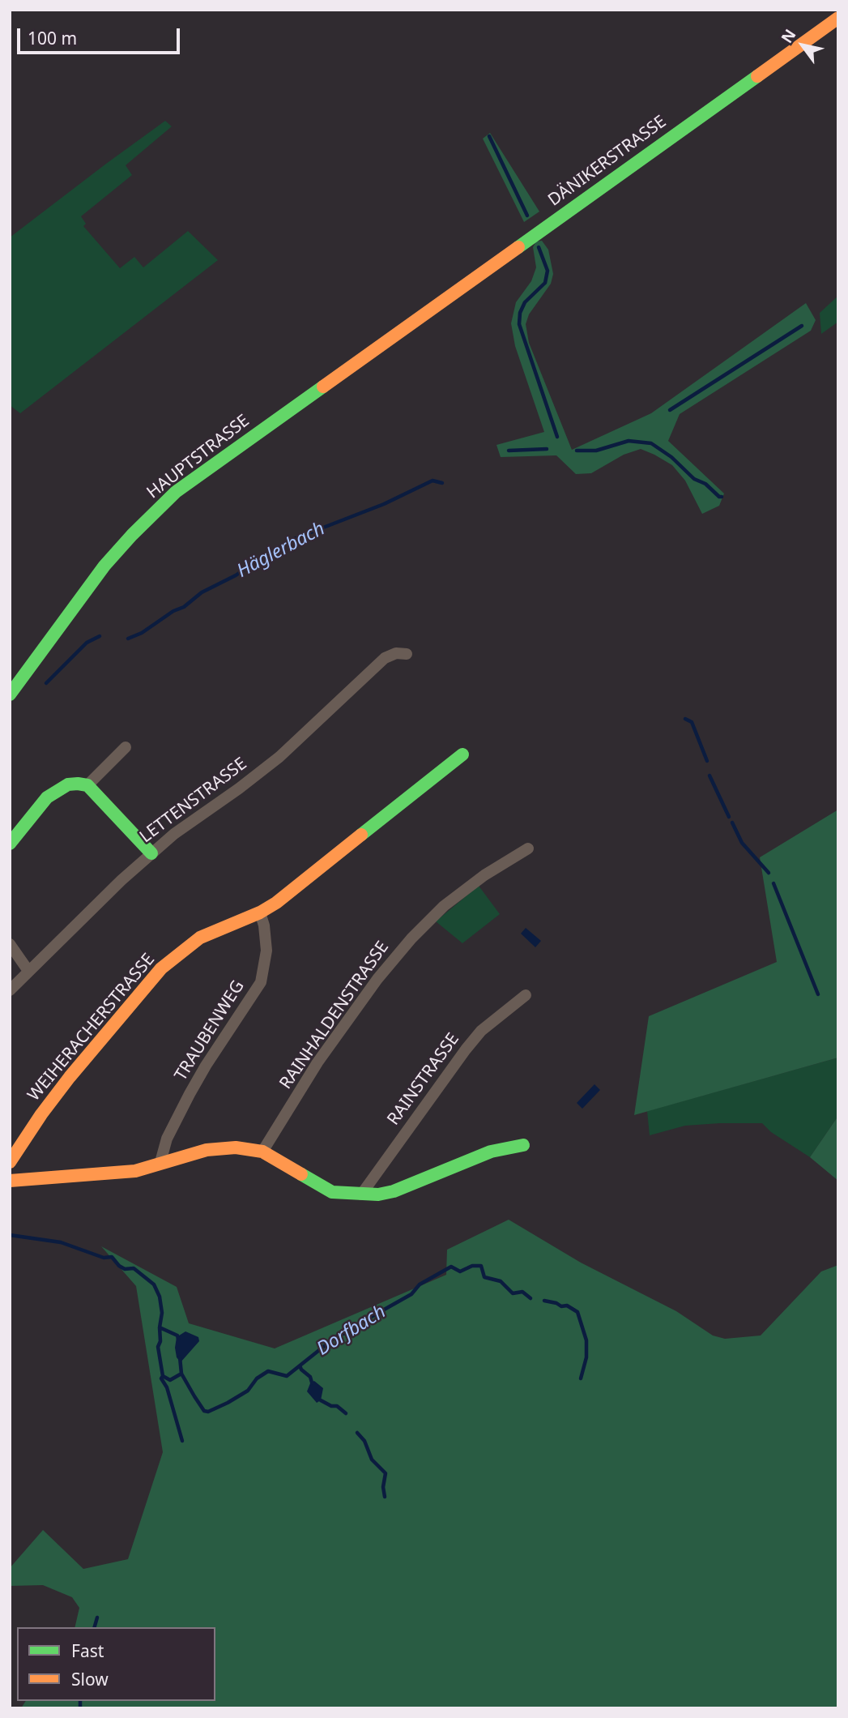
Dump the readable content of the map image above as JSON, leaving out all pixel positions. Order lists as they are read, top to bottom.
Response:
{
  "streets": {
    "street": [
      "DÄNIKERSTRASSE",
      "HAUPTSTRASSE",
      "LETTENSTRASSE",
      "RAINHALDENSTRASSE",
      "WEIHERACHERSTRASSE",
      "TRAUBENWEG",
      "RAINSTRASSE"
    ]
  },
  "crossings": [
    ["DÄNIKERSTRASSE", "HAUPTSTRASSE"],
    ["WEIHERACHERSTRASSE", "TRAUBENWEG"]
  ],
  "water": ["Häglerbach", "Dorfbach"],
  "legend": ["Fast", "Slow"],
  "scale_bar": "100 m",
  "north": "top left"
}
